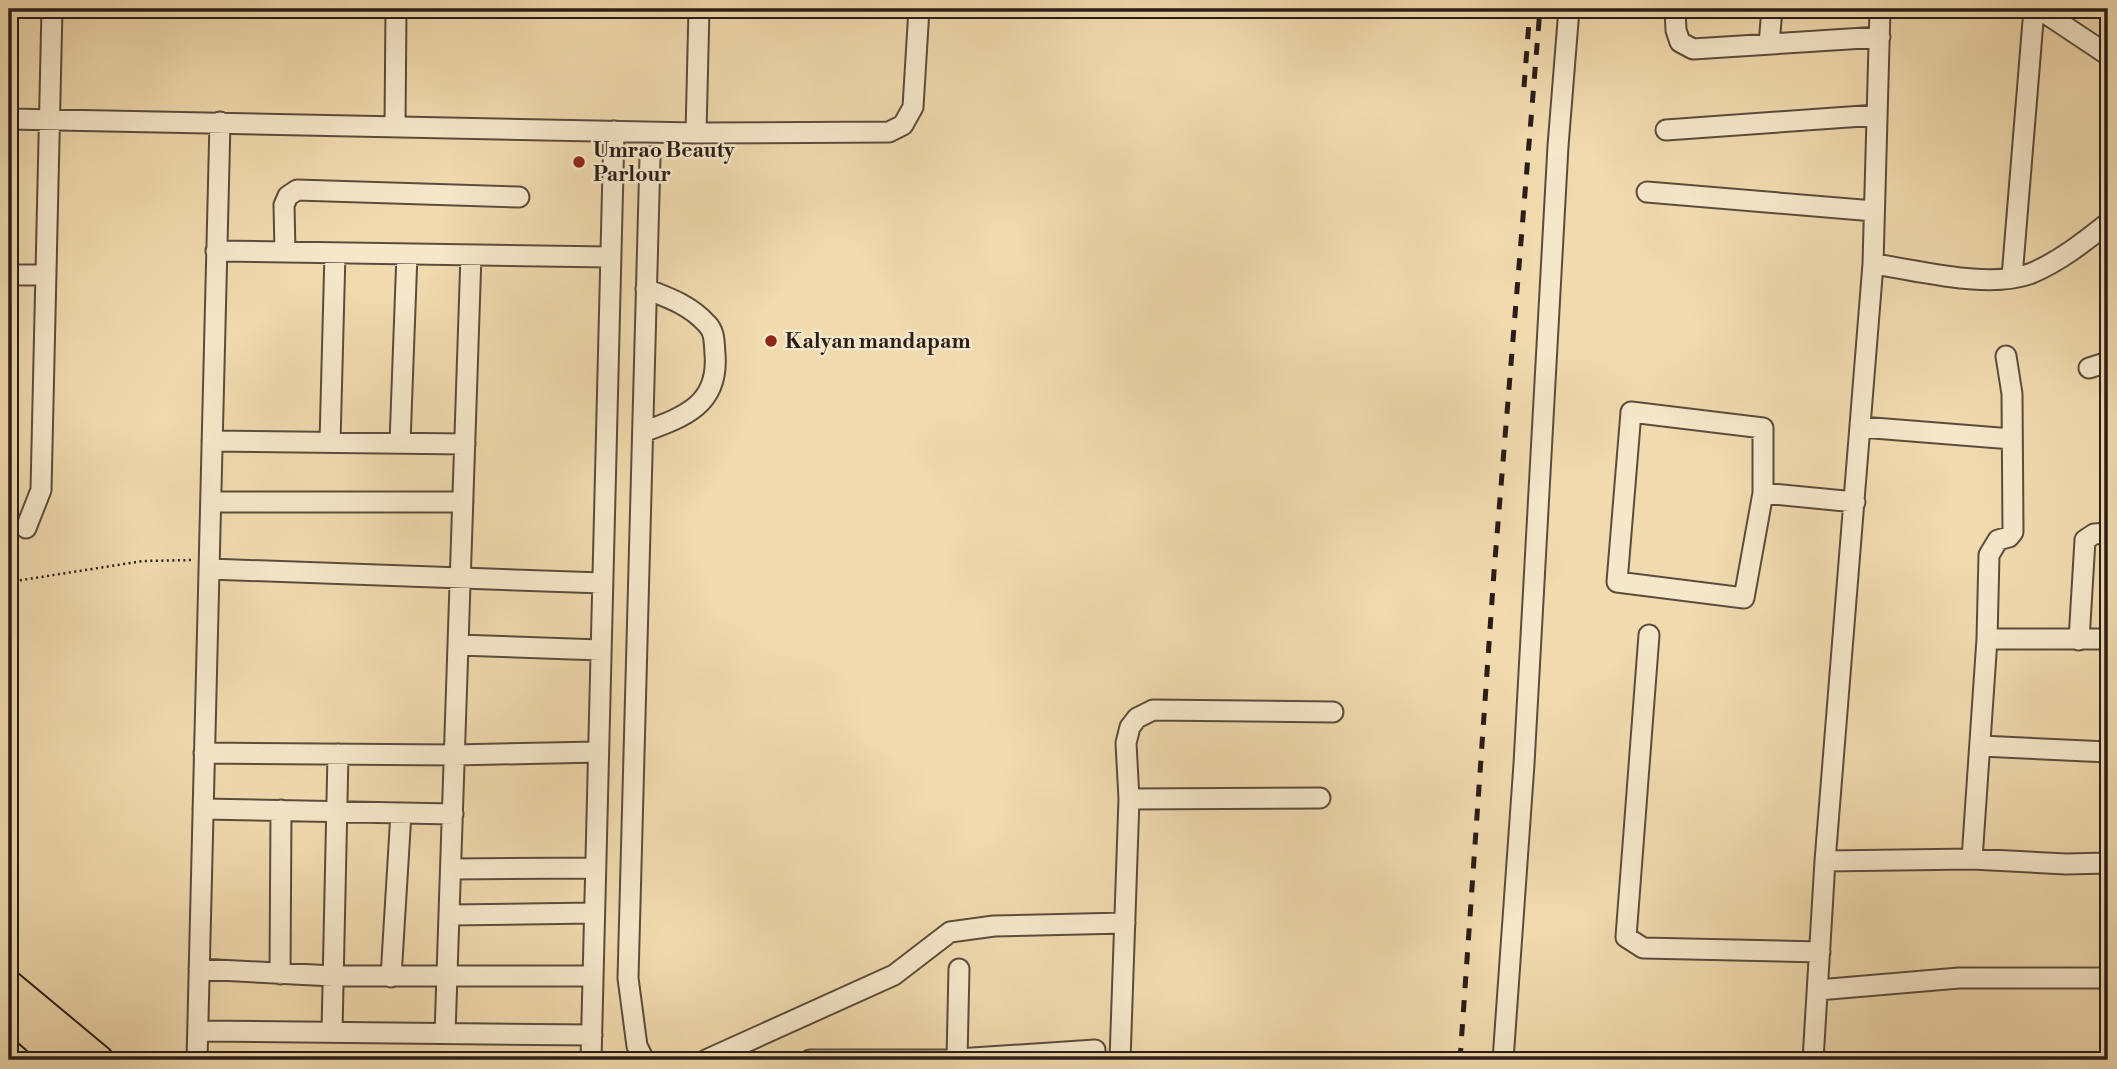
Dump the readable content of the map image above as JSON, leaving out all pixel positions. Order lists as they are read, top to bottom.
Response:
{
  "places": ["Umrao Beauty Parlour", "Kalyan mandapam"]
}
